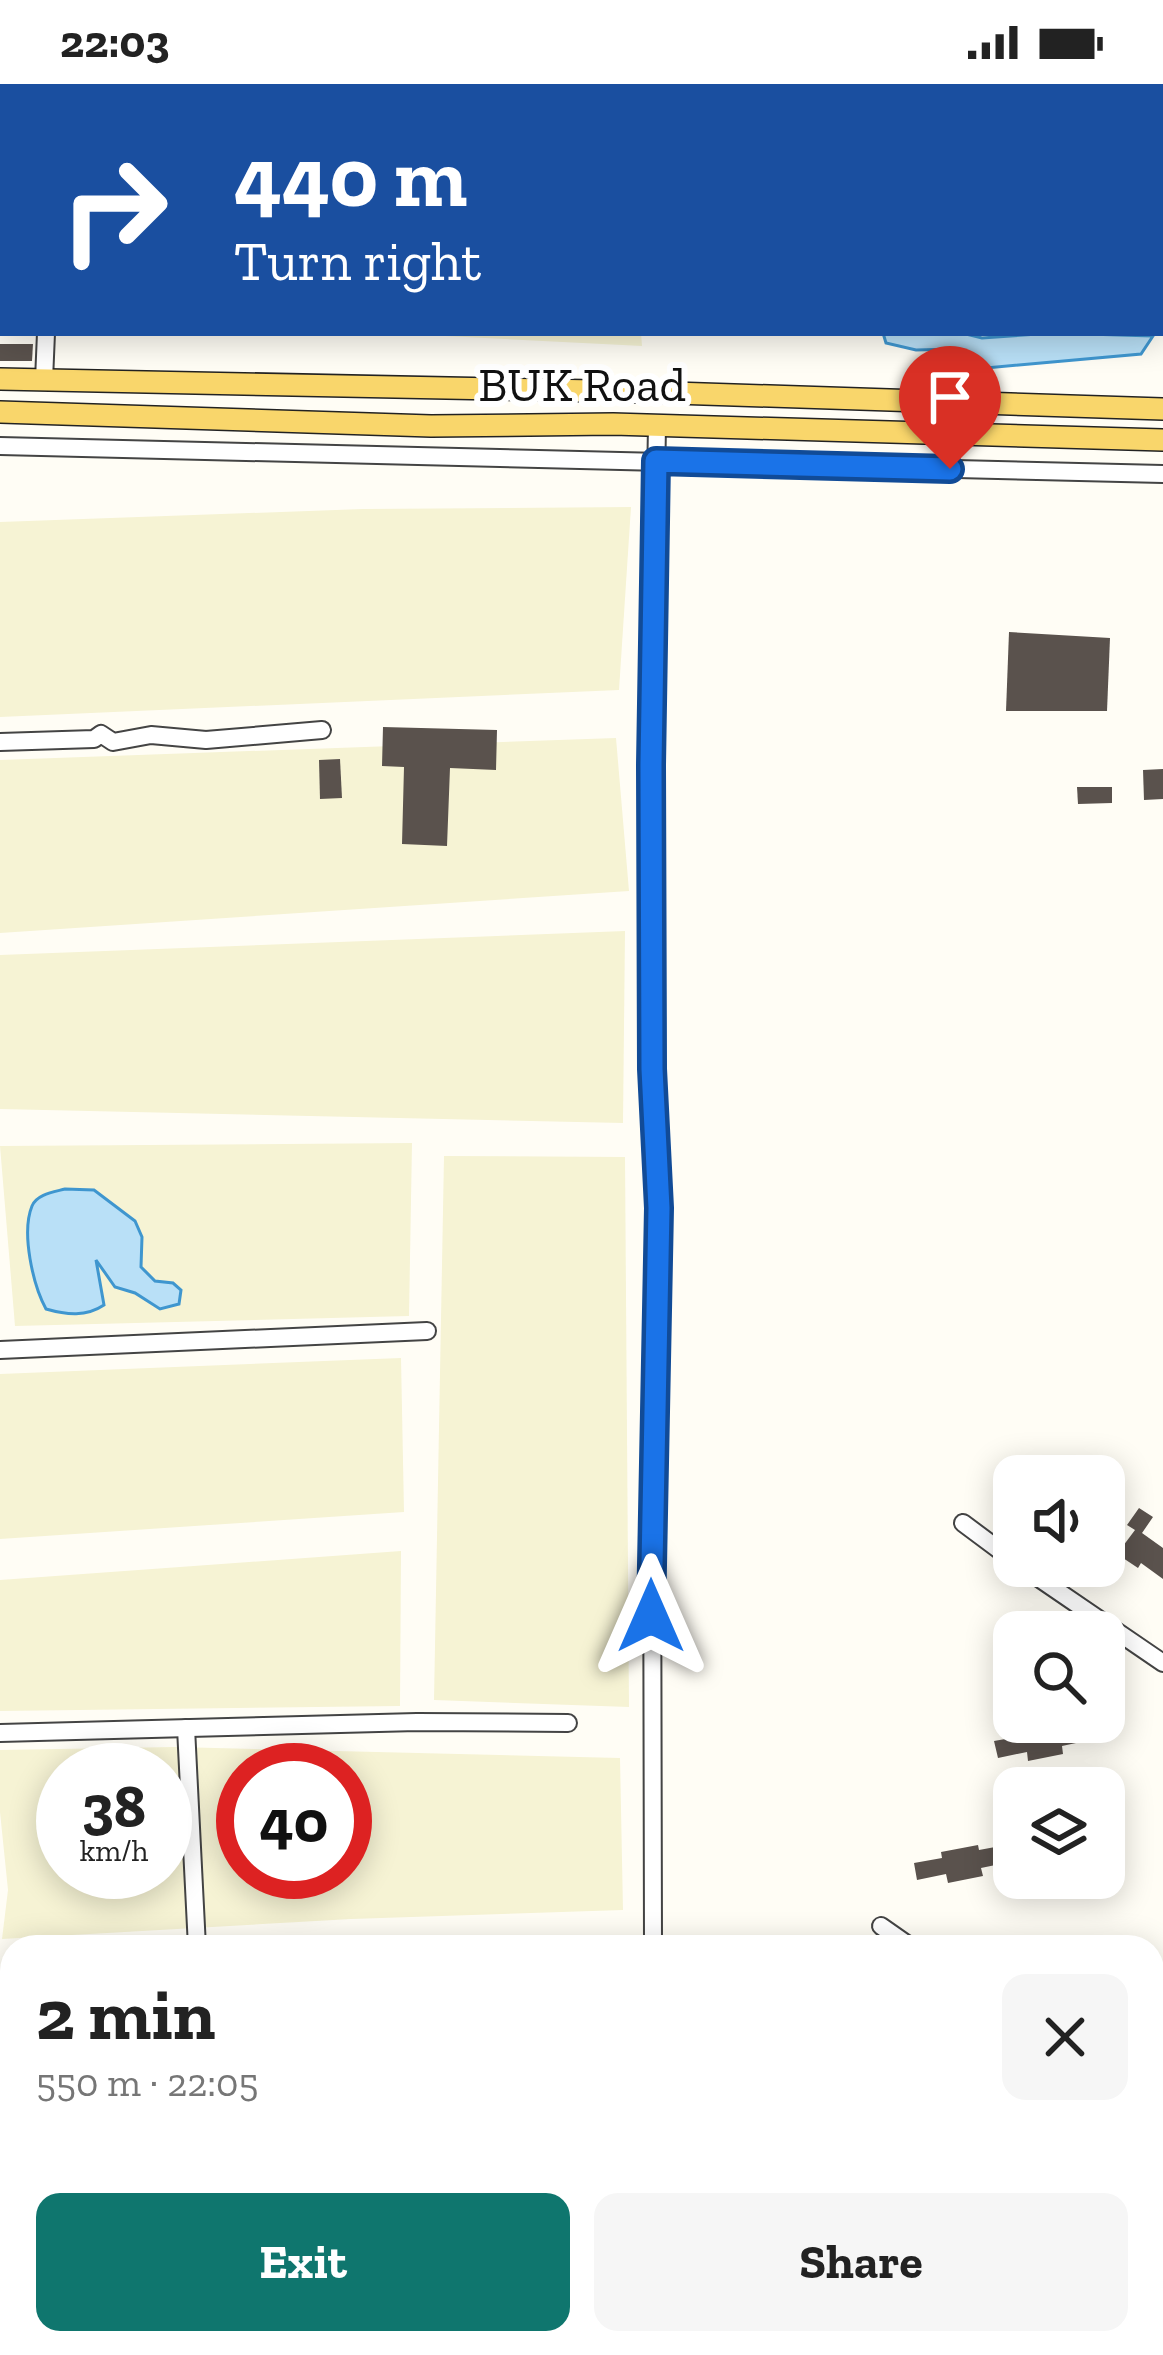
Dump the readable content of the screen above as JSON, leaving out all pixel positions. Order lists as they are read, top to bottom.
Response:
{
  "streets": {
    "main road": ["BUK Road"]
  },
  "page": {
    "status": "22:03",
    "turn": ["440 m", "Turn right"],
    "speed": "38 km/h",
    "limit": "40",
    "heading": ["2 min", "550 m · 22:05"],
    "buttons": ["Exit", "Share"]
  }
}
